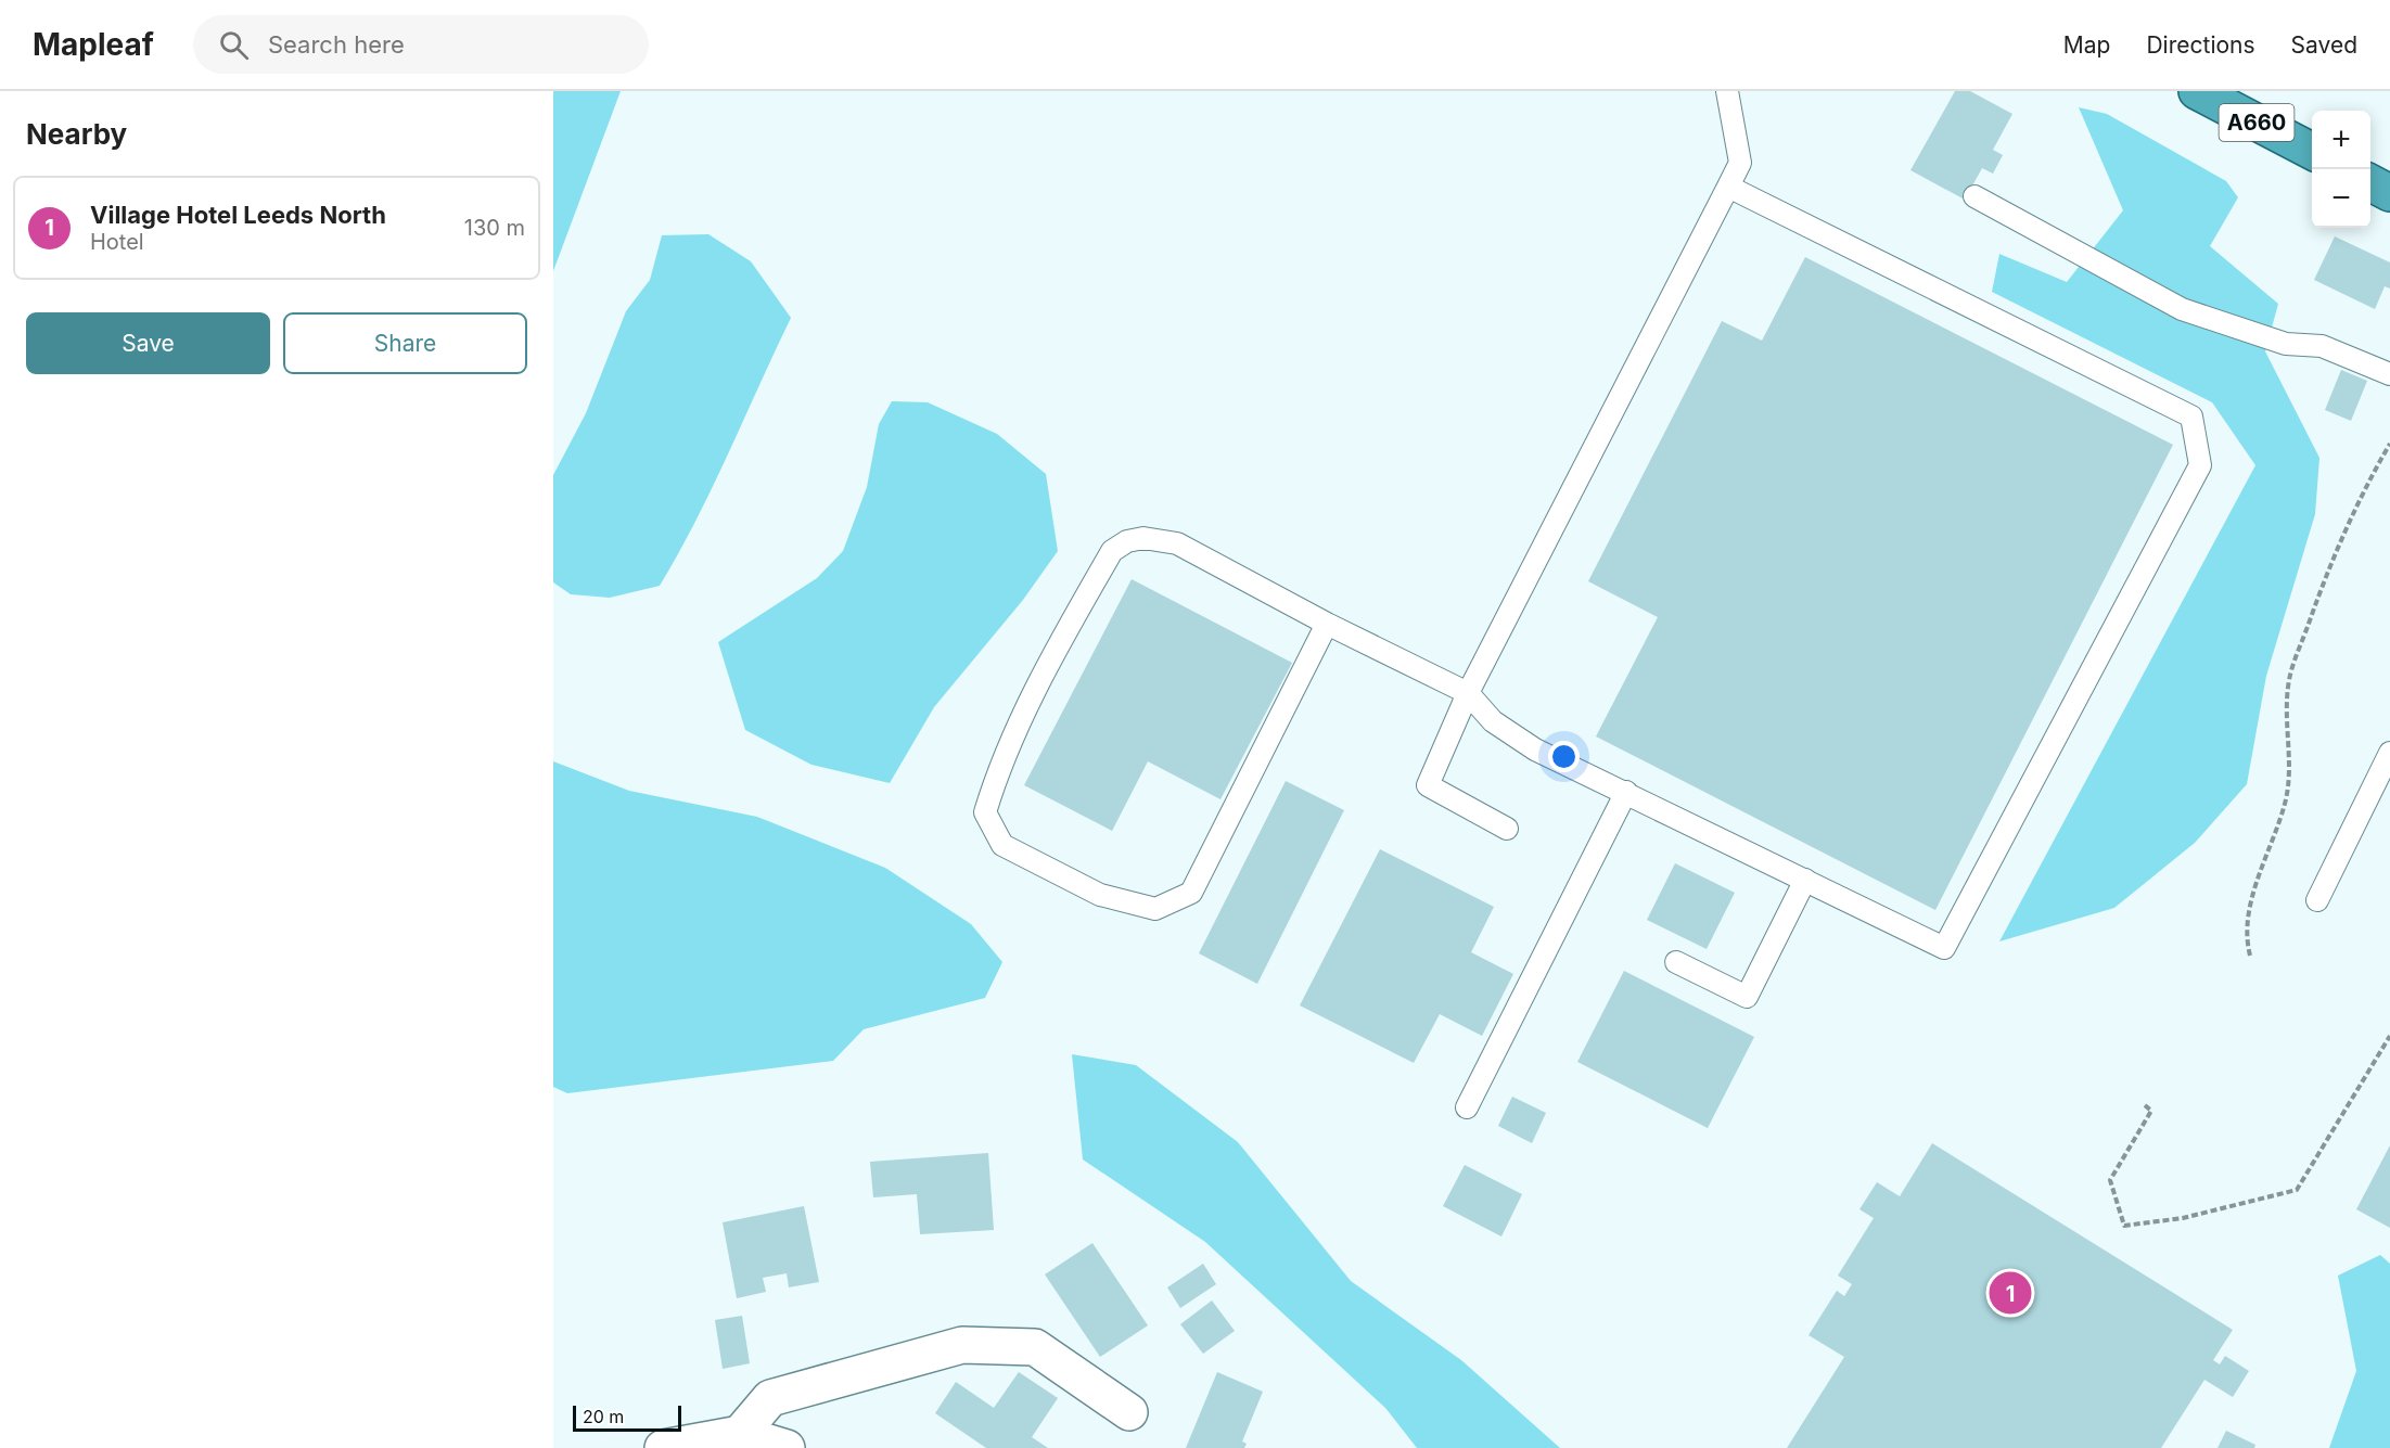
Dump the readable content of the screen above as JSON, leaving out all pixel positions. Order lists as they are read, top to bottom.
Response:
{
  "streets": {
    "highway": ["A660"]
  },
  "scale_bar": "20 m",
  "page": {
    "header": "Mapleaf",
    "search": "Search here",
    "nav": ["Map", "Directions", "Saved"],
    "heading": "Nearby",
    "map_buttons": ["+", "−"],
    "list": [
      {
        "mark": "1",
        "name": "Village Hotel Leeds North",
        "note": "Hotel",
        "value": "130 m"
      }
    ],
    "buttons": ["Save", "Share"],
    "pins": "1",
    "scale": "20 m"
  }
}
